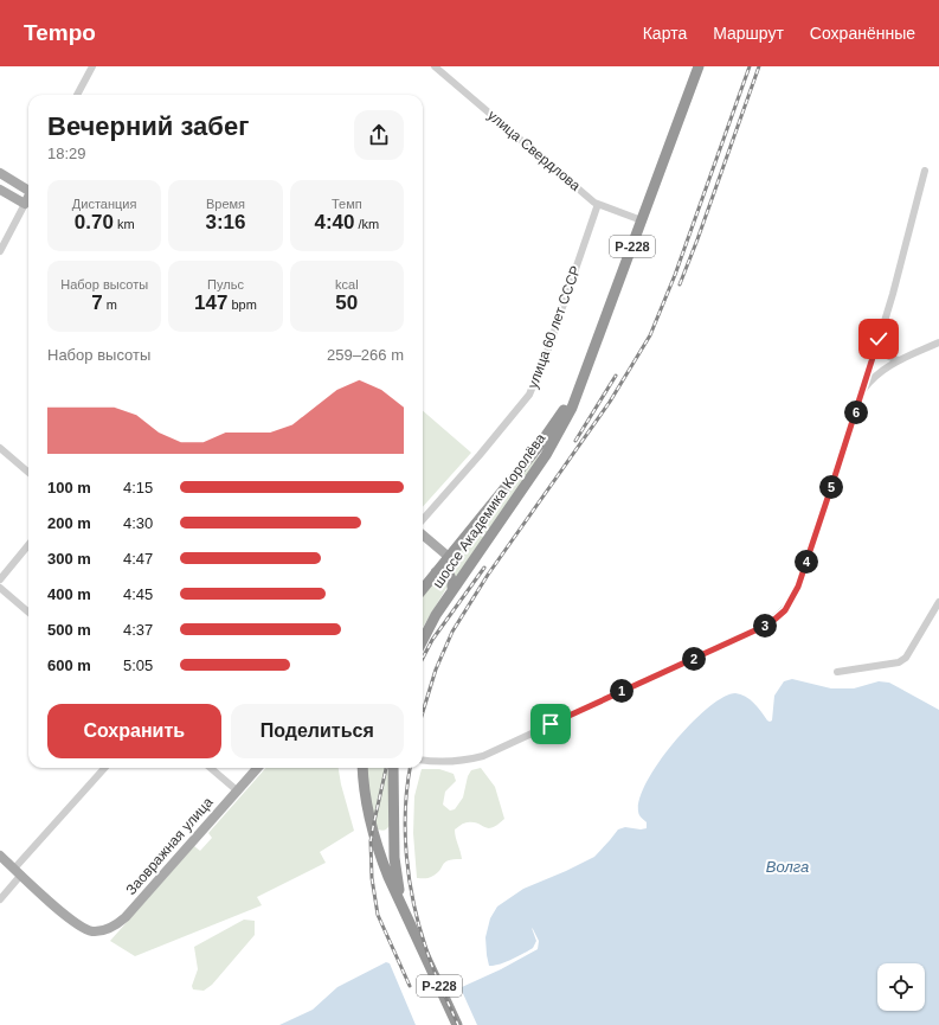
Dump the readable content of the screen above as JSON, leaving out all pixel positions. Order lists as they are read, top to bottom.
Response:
{
  "streets": {
    "highway": ["Р-228", "шоссе Академика Королёва"],
    "main road": ["Заовражная улица"],
    "street": ["улица Свердлова", "улица 60 лет СССР"]
  },
  "crossings": [
    ["улица Свердлова", "улица 60 лет СССР"],
    ["улица Свердлова", "шоссе Академика Королёва"]
  ],
  "water": ["Волга"],
  "page": {
    "header": "Tempo",
    "nav": ["Карта", "Маршрут", "Сохранённые"],
    "heading": ["Вечерний забег", "18:29"],
    "stats": [
      ["Дистанция", "0.70 km"],
      ["Время", "3:16"],
      ["Темп", "4:40 /km"],
      ["Набор высоты", "7 m"],
      ["Пульс", "147 bpm"],
      ["kcal", "50"]
    ],
    "chart": ["Набор высоты", "259–266 m"],
    "pins": [
      "6",
      "5",
      "4",
      "3",
      "2",
      "1"
    ],
    "list": [
      {
        "name": "100 m",
        "note": "4:15"
      },
      {
        "name": "200 m",
        "note": "4:30"
      },
      {
        "name": "300 m",
        "note": "4:47"
      },
      {
        "name": "400 m",
        "note": "4:45"
      },
      {
        "name": "500 m",
        "note": "4:37"
      },
      {
        "name": "600 m",
        "note": "5:05"
      }
    ],
    "buttons": ["Сохранить", "Поделиться"]
  }
}
